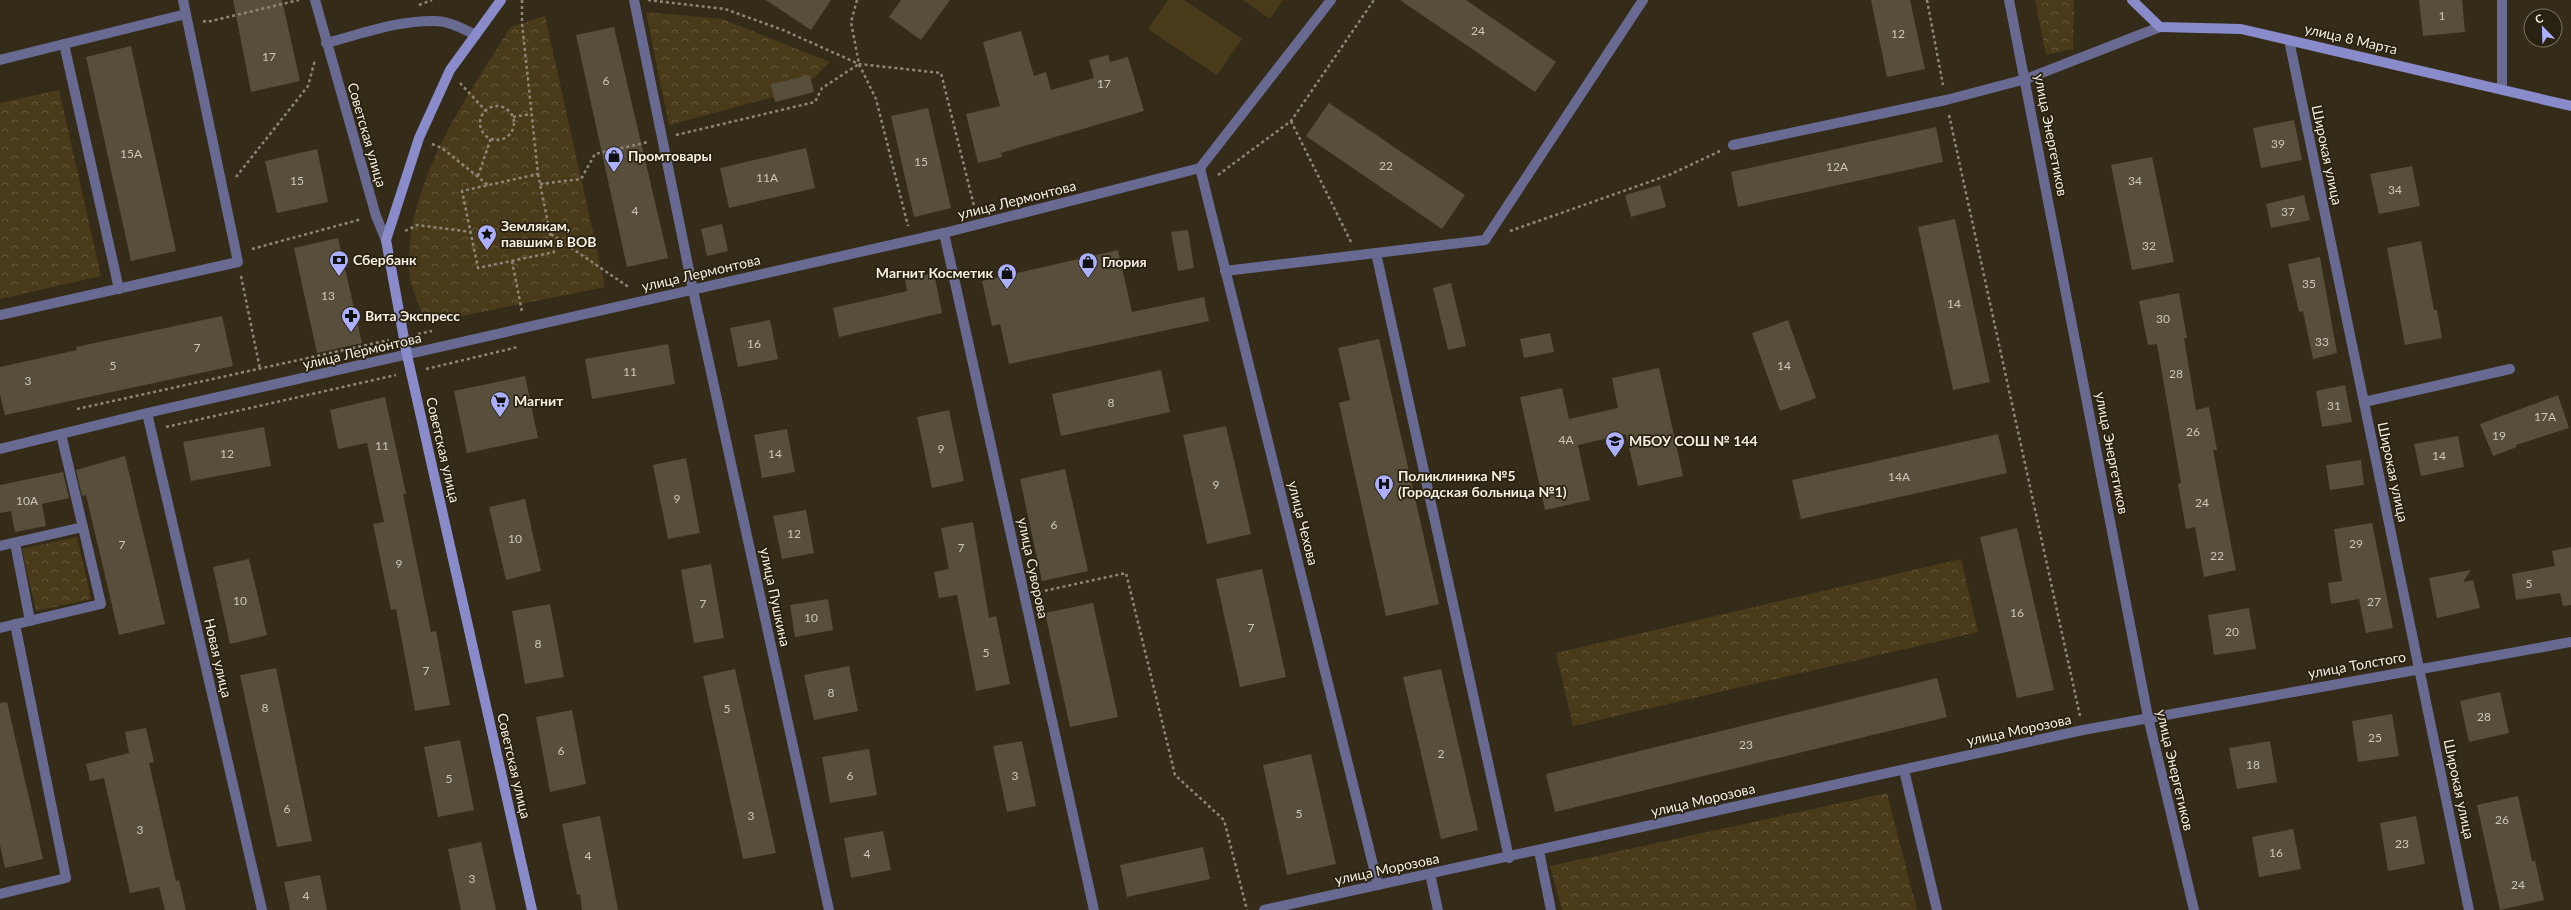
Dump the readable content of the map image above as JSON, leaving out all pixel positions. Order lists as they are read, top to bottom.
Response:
{
  "streets": {
    "street": [
      "улица 8 Марта",
      "Советская улица",
      "улица Энергетиков",
      "Широкая улица",
      "улица Лермонтова",
      "улица Чехова",
      "улица Суворова",
      "улица Пушкина",
      "Новая улица",
      "улица Толстого",
      "улица Морозова"
    ]
  },
  "crossings": [
    ["улица 8 Марта", "Широкая улица"],
    ["Советская улица", "улица Лермонтова"],
    ["улица Энергетиков", "улица Толстого"],
    ["улица Энергетиков", "улица Морозова"],
    ["Широкая улица", "улица Толстого"],
    ["улица Лермонтова", "улица Чехова"],
    ["улица Лермонтова", "улица Суворова"],
    ["улица Лермонтова", "улица Пушкина"],
    ["улица Лермонтова", "Новая улица"],
    ["улица Чехова", "улица Морозова"],
    ["улица Толстого", "улица Морозова"]
  ],
  "places": {
    "shop": ["Промтовары", "Глория", "Магнит Косметик"],
    "place": ["Землякам, павшим в ВОВ"],
    "bank": ["Сбербанк"],
    "pharmacy": ["Вита Экспресс"],
    "supermarket": ["Магнит"],
    "school or university": ["МБОУ СОШ № 144"],
    "hospital": ["Поликлиника №5 (Городская больница №1)"]
  },
  "house_numbers": [
    "1",
    "24",
    "12",
    "17",
    "6",
    "17",
    "39",
    "15А",
    "15",
    "22",
    "12А",
    "11А",
    "15",
    "34",
    "34",
    "4",
    "37",
    "32",
    "35",
    "13",
    "14",
    "30",
    "33",
    "16",
    "7",
    "5",
    "14",
    "11",
    "28",
    "3",
    "8",
    "31",
    "17А",
    "26",
    "19",
    "4А",
    "11",
    "9",
    "12",
    "14",
    "14",
    "14А",
    "9",
    "9",
    "10А",
    "24",
    "6",
    "12",
    "10",
    "29",
    "7",
    "7",
    "22",
    "9",
    "5",
    "10",
    "27",
    "7",
    "16",
    "10",
    "7",
    "20",
    "8",
    "5",
    "7",
    "8",
    "8",
    "5",
    "28",
    "25",
    "23",
    "6",
    "2",
    "18",
    "6",
    "3",
    "5",
    "6",
    "5",
    "3",
    "26",
    "3",
    "23",
    "16",
    "4",
    "4",
    "3",
    "24",
    "4"
  ],
  "north": "top left"
}
